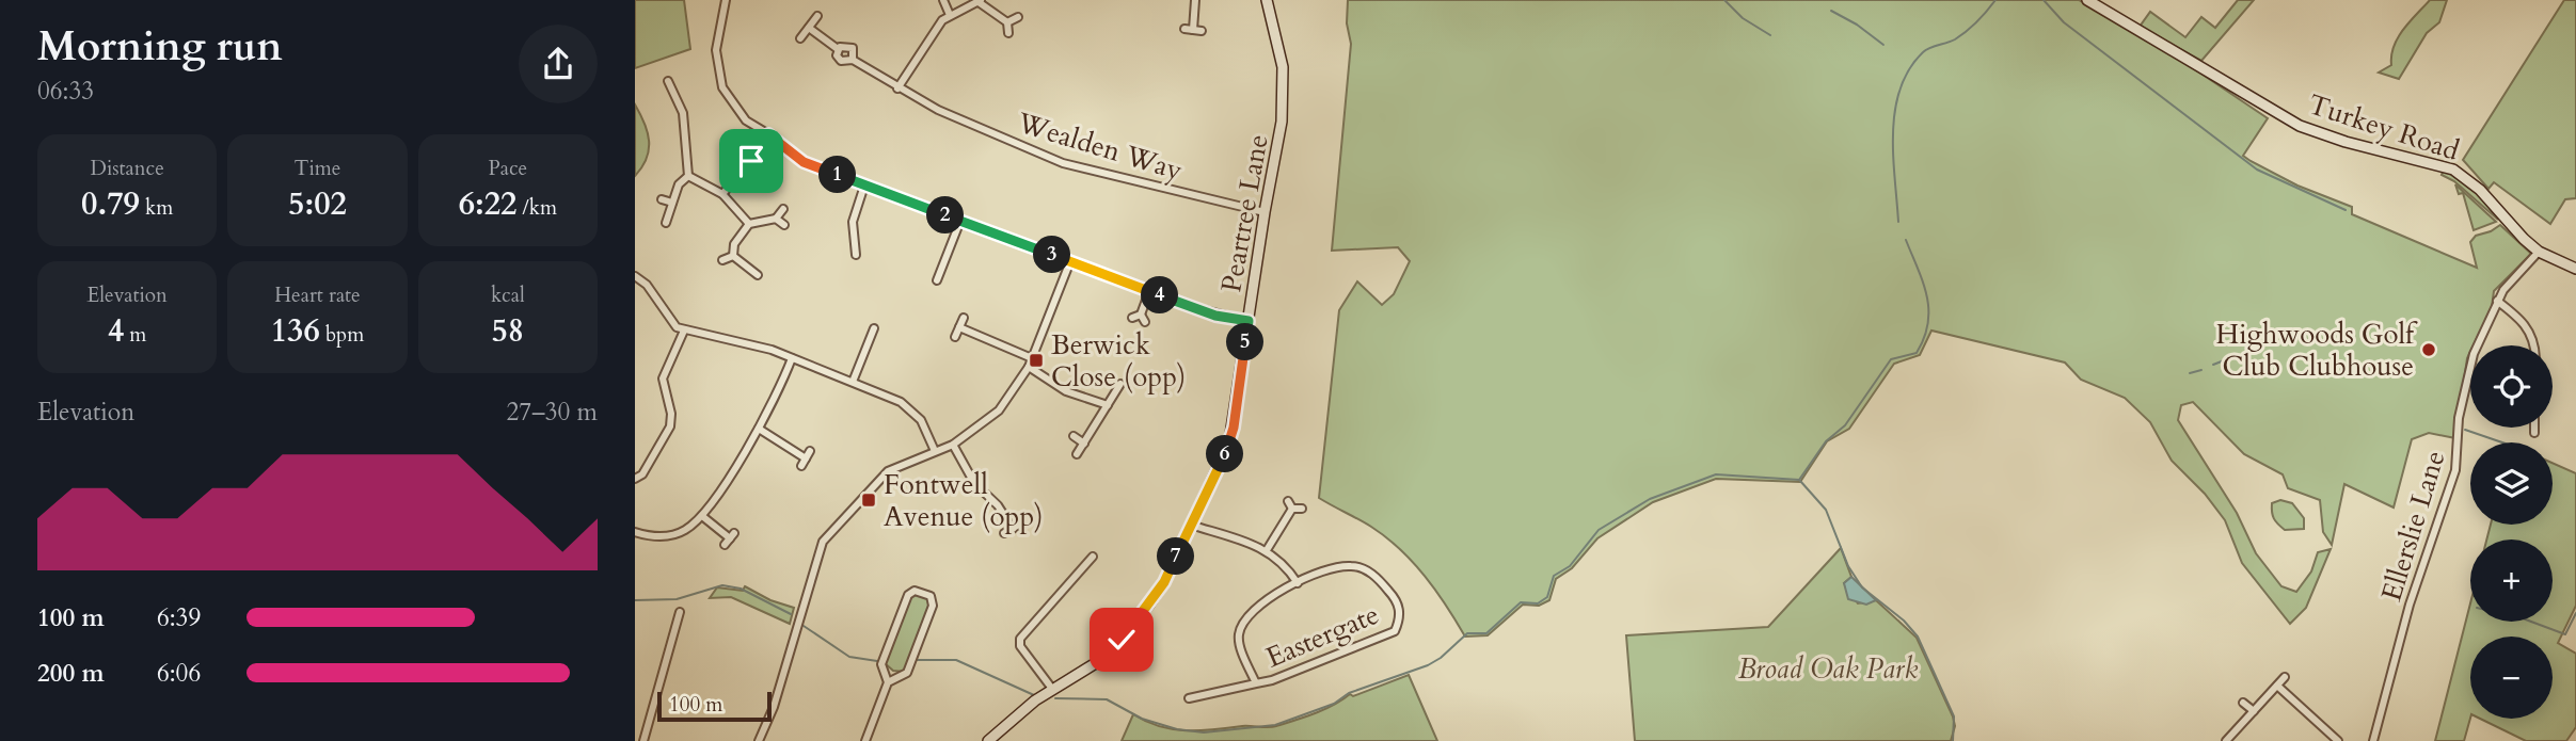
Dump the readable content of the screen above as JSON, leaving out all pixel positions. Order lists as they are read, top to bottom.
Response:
{
  "streets": {
    "street": [
      "Turkey Road",
      "Wealden Way",
      "Peartree Lane",
      "Ellerslie Lane",
      "Eastergate"
    ]
  },
  "crossings": [
    ["Turkey Road", "Ellerslie Lane"],
    ["Wealden Way", "Peartree Lane"],
    ["Peartree Lane", "Eastergate"]
  ],
  "parks": ["Broad Oak Park"],
  "places": {
    "other": ["Highwoods Golf Club Clubhouse"],
    "transit": ["Berwick Close (opp)", "Fontwell Avenue (opp)"]
  },
  "scale_bar": "100 m",
  "page": {
    "heading": ["Morning run", "06:33"],
    "stats": [
      ["Distance", "0.79 km"],
      ["Time", "5:02"],
      ["Pace", "6:22 /km"],
      ["Elevation", "4 m"],
      ["Heart rate", "136 bpm"],
      ["kcal", "58"]
    ],
    "pins": [
      "1",
      "2",
      "3",
      "4",
      "5",
      "6",
      "7"
    ],
    "map_buttons": ["+", "−"],
    "chart": ["Elevation", "27–30 m"],
    "list": [
      {
        "name": "100 m",
        "note": "6:39"
      },
      {
        "name": "200 m",
        "note": "6:06"
      }
    ],
    "scale": "100 m"
  }
}
